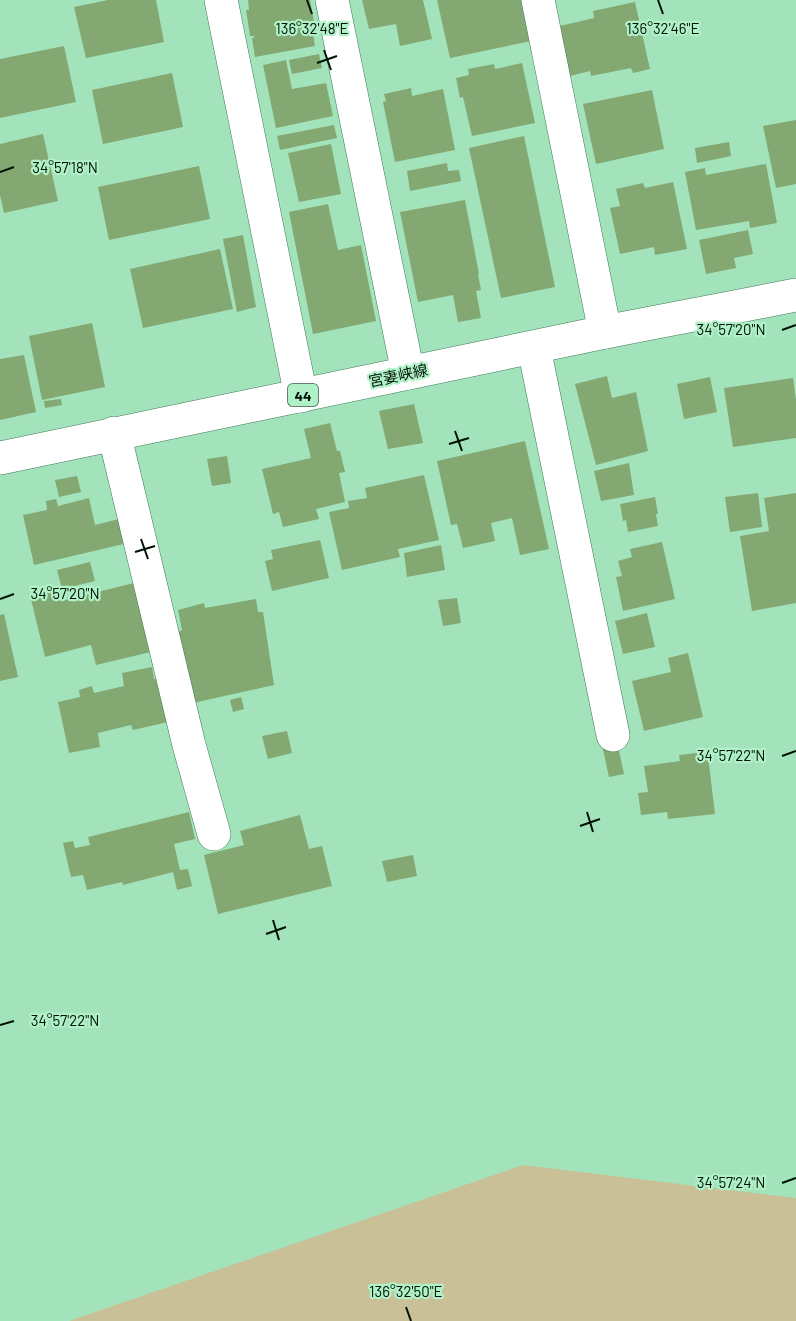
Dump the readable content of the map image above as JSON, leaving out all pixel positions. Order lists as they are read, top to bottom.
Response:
{
  "streets": {
    "street": ["宮妻峡線", "44"]
  },
  "coordinates": [
    "136°32'46\"E",
    "136°32'48\"E",
    "34°57'18\"N",
    "34°57'20\"N",
    "34°57'22\"N",
    "34°57'24\"N",
    "136°32'50\"E"
  ]
}
